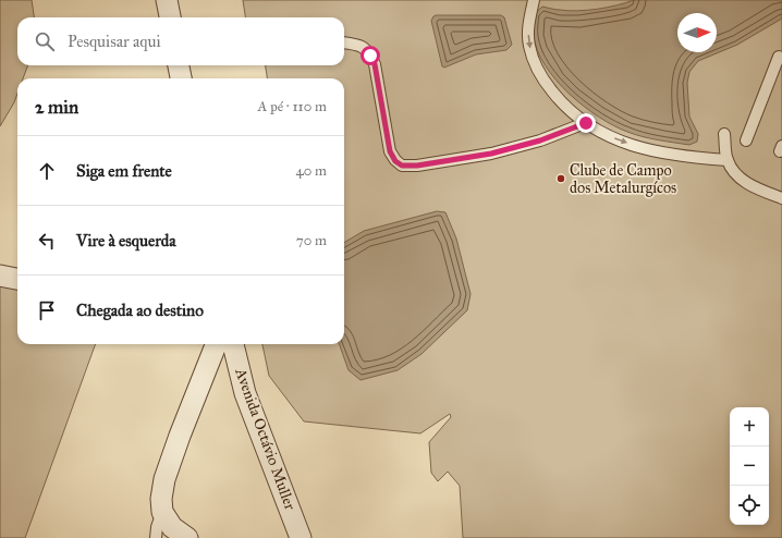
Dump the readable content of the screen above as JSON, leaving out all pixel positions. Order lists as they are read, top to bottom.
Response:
{
  "streets": {
    "street": ["Avenida Octávio Muller"]
  },
  "places": ["Clube de Campo dos Metalurgícos"],
  "north": "right",
  "page": {
    "search": "Pesquisar aqui",
    "heading": ["2 min", "A pé · 110 m"],
    "list": [
      ["Siga em frente", "40 m"],
      ["Vire à esquerda", "70 m"],
      "Chegada ao destino"
    ],
    "map_buttons": ["+", "−"]
  }
}
